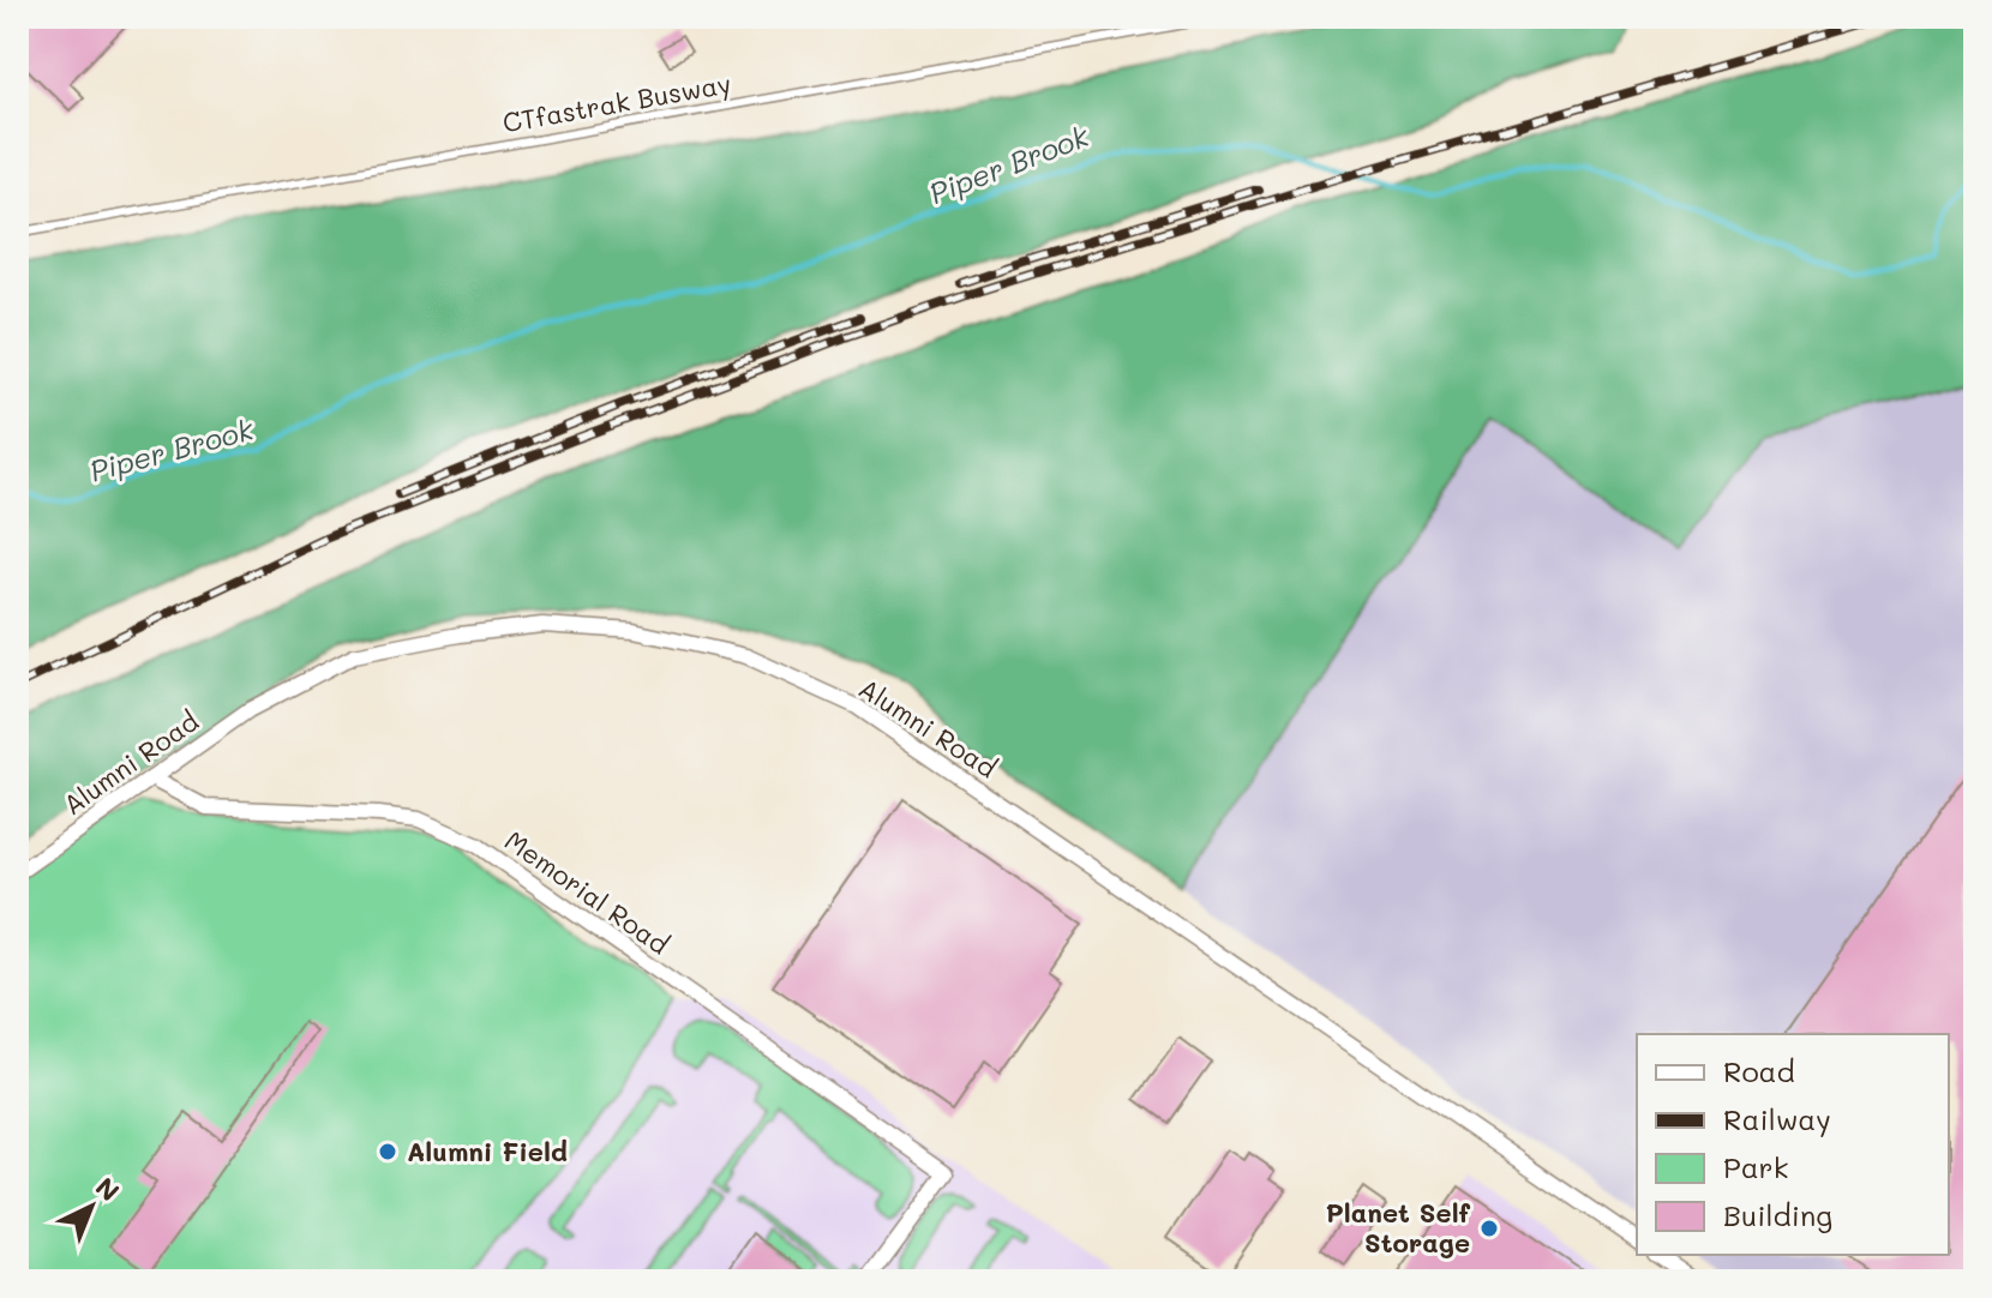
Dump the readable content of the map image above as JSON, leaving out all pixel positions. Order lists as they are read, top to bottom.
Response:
{
  "streets": {
    "street": ["Alumni Road", "Memorial Road"],
    "lane": ["CTfastrak Busway"]
  },
  "crossings": [
    ["Alumni Road", "Memorial Road"]
  ],
  "water": ["Piper Brook"],
  "places": ["Alumni Field", "Planet Self Storage"],
  "legend": [
    "Road",
    "Railway",
    "Park",
    "Building"
  ],
  "north": "top right"
}
